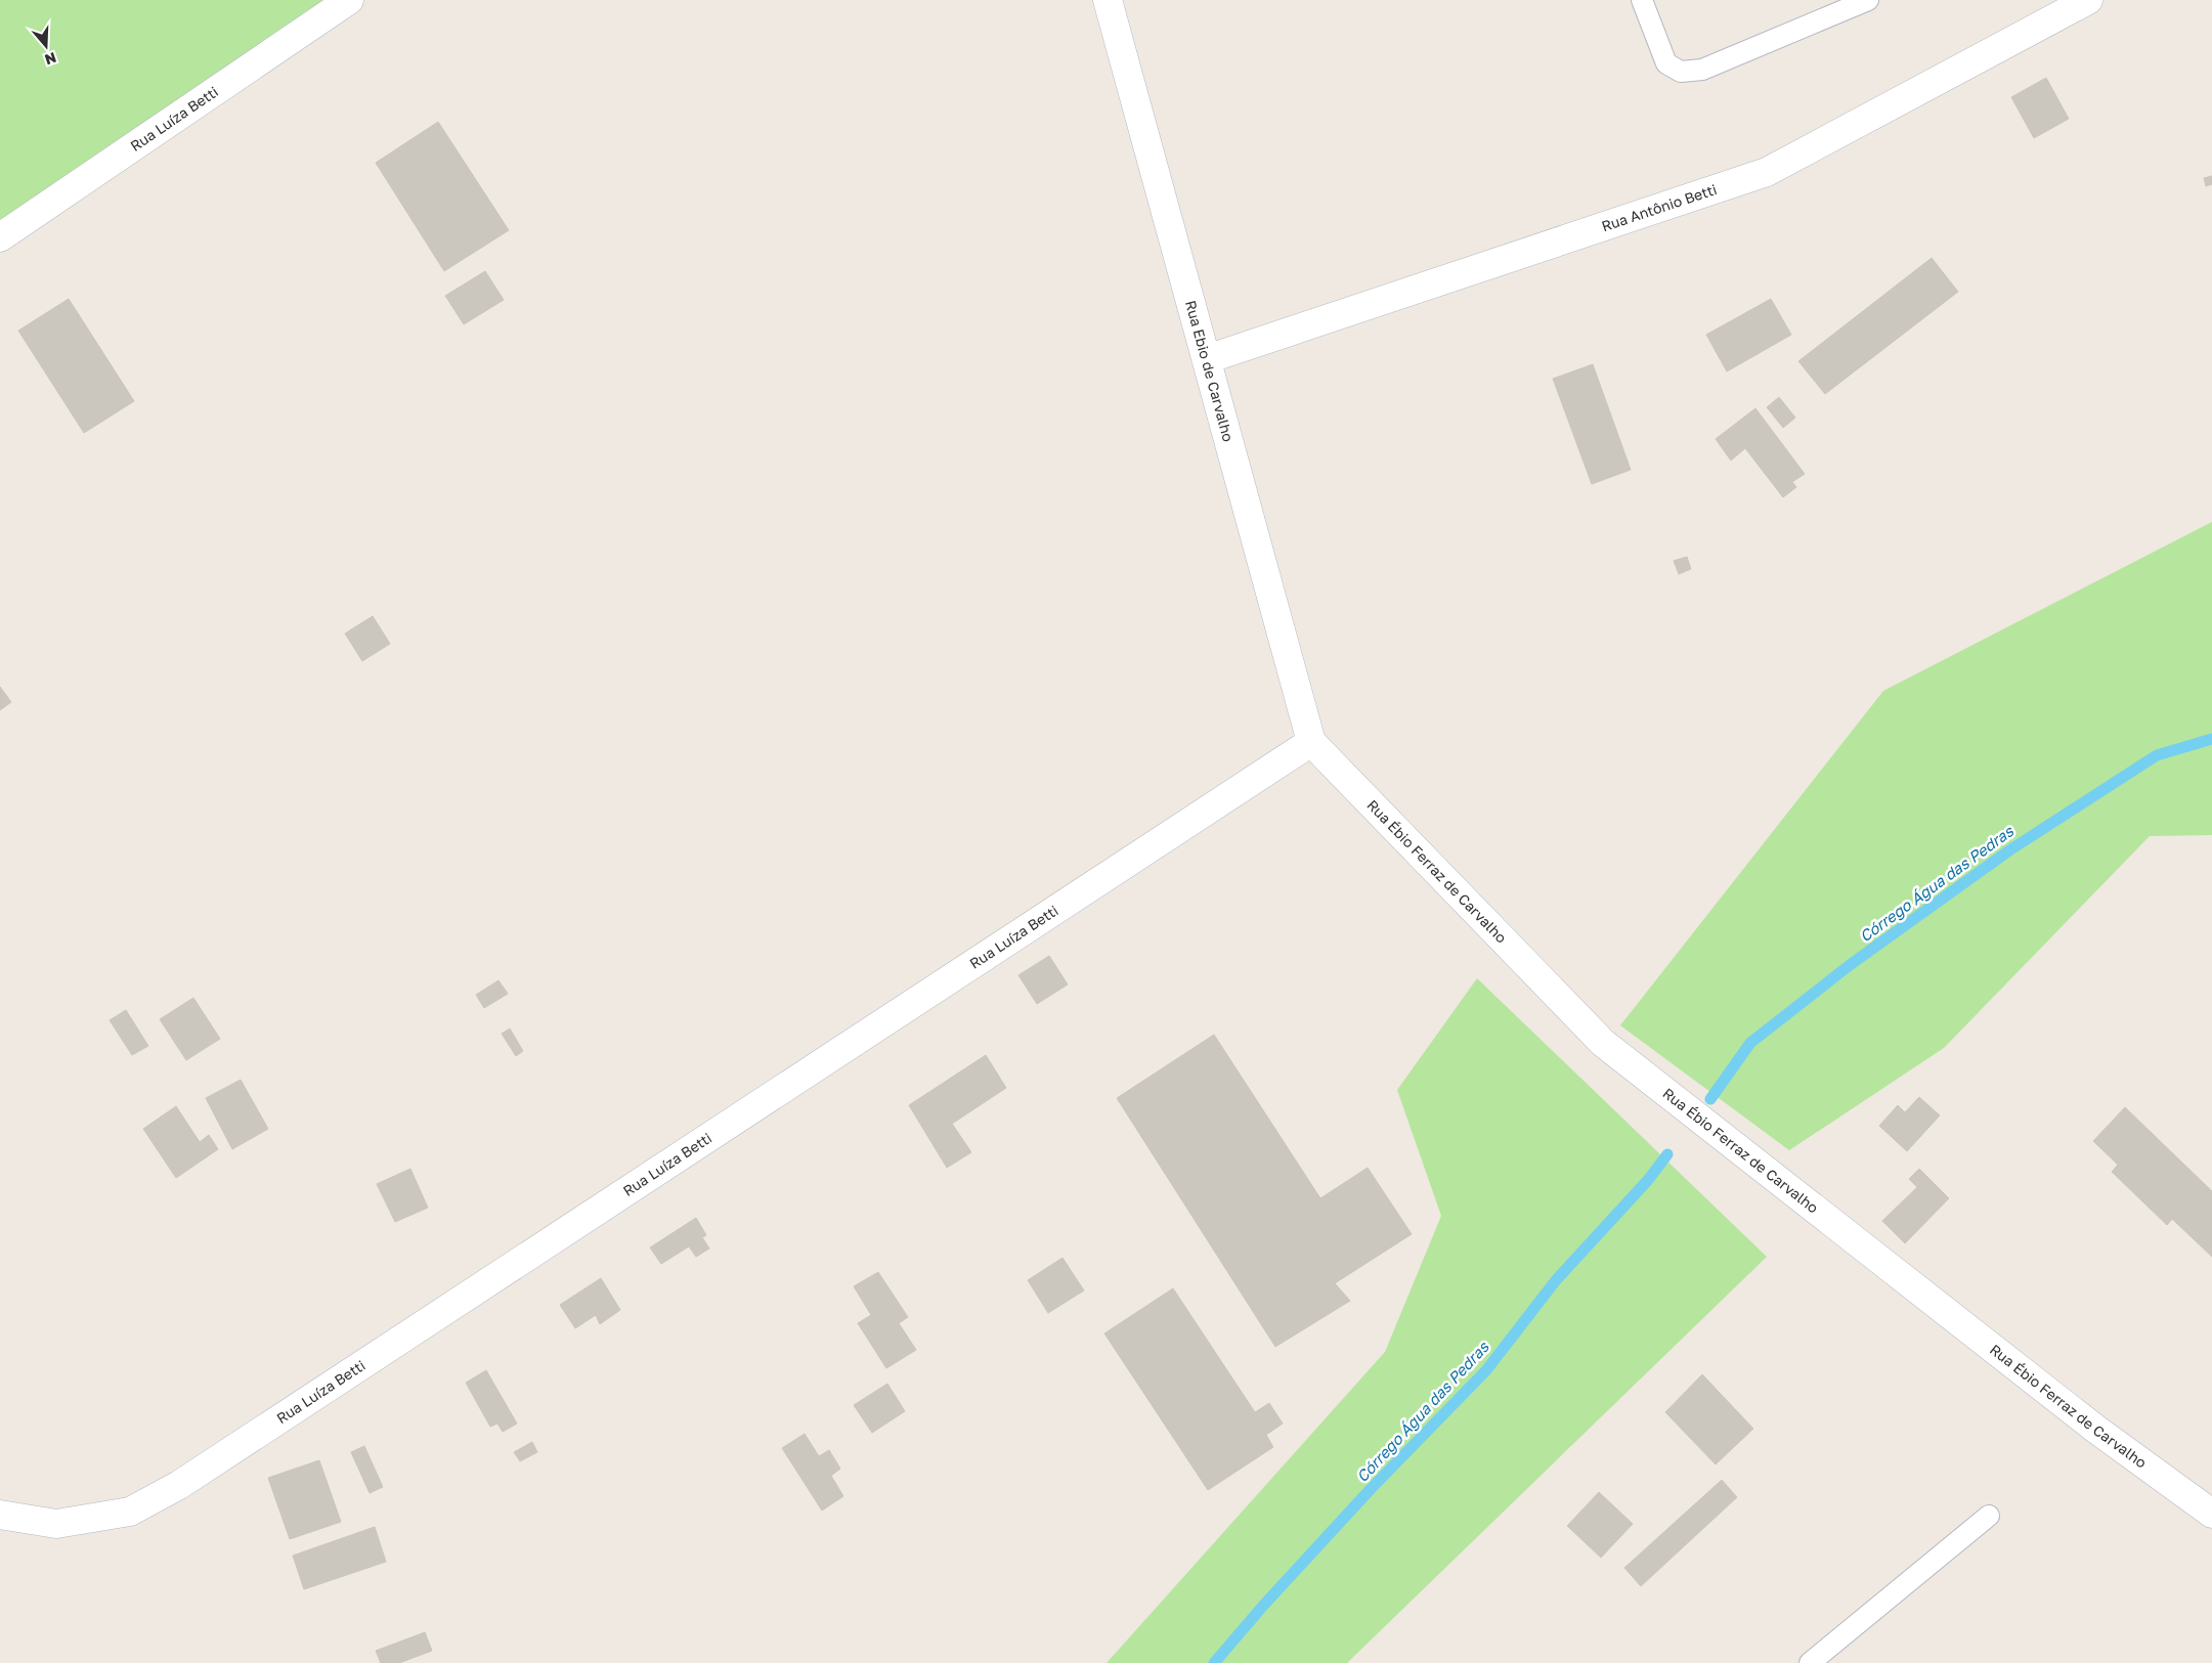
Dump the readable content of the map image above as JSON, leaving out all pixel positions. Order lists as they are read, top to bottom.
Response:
{
  "streets": {
    "street": [
      "Rua Luíza Betti",
      "Rua Antônio Betti",
      "Rua Ebio de Carvalho",
      "Rua Ébio Ferraz de Carvalho"
    ]
  },
  "crossings": [
    ["Rua Luíza Betti", "Rua Ebio de Carvalho"],
    ["Rua Luíza Betti", "Rua Ébio Ferraz de Carvalho"],
    ["Rua Antônio Betti", "Rua Ebio de Carvalho"],
    ["Rua Ebio de Carvalho", "Rua Ébio Ferraz de Carvalho"]
  ],
  "water": ["Córrego Água das Pedras"],
  "north": "bottom"
}
